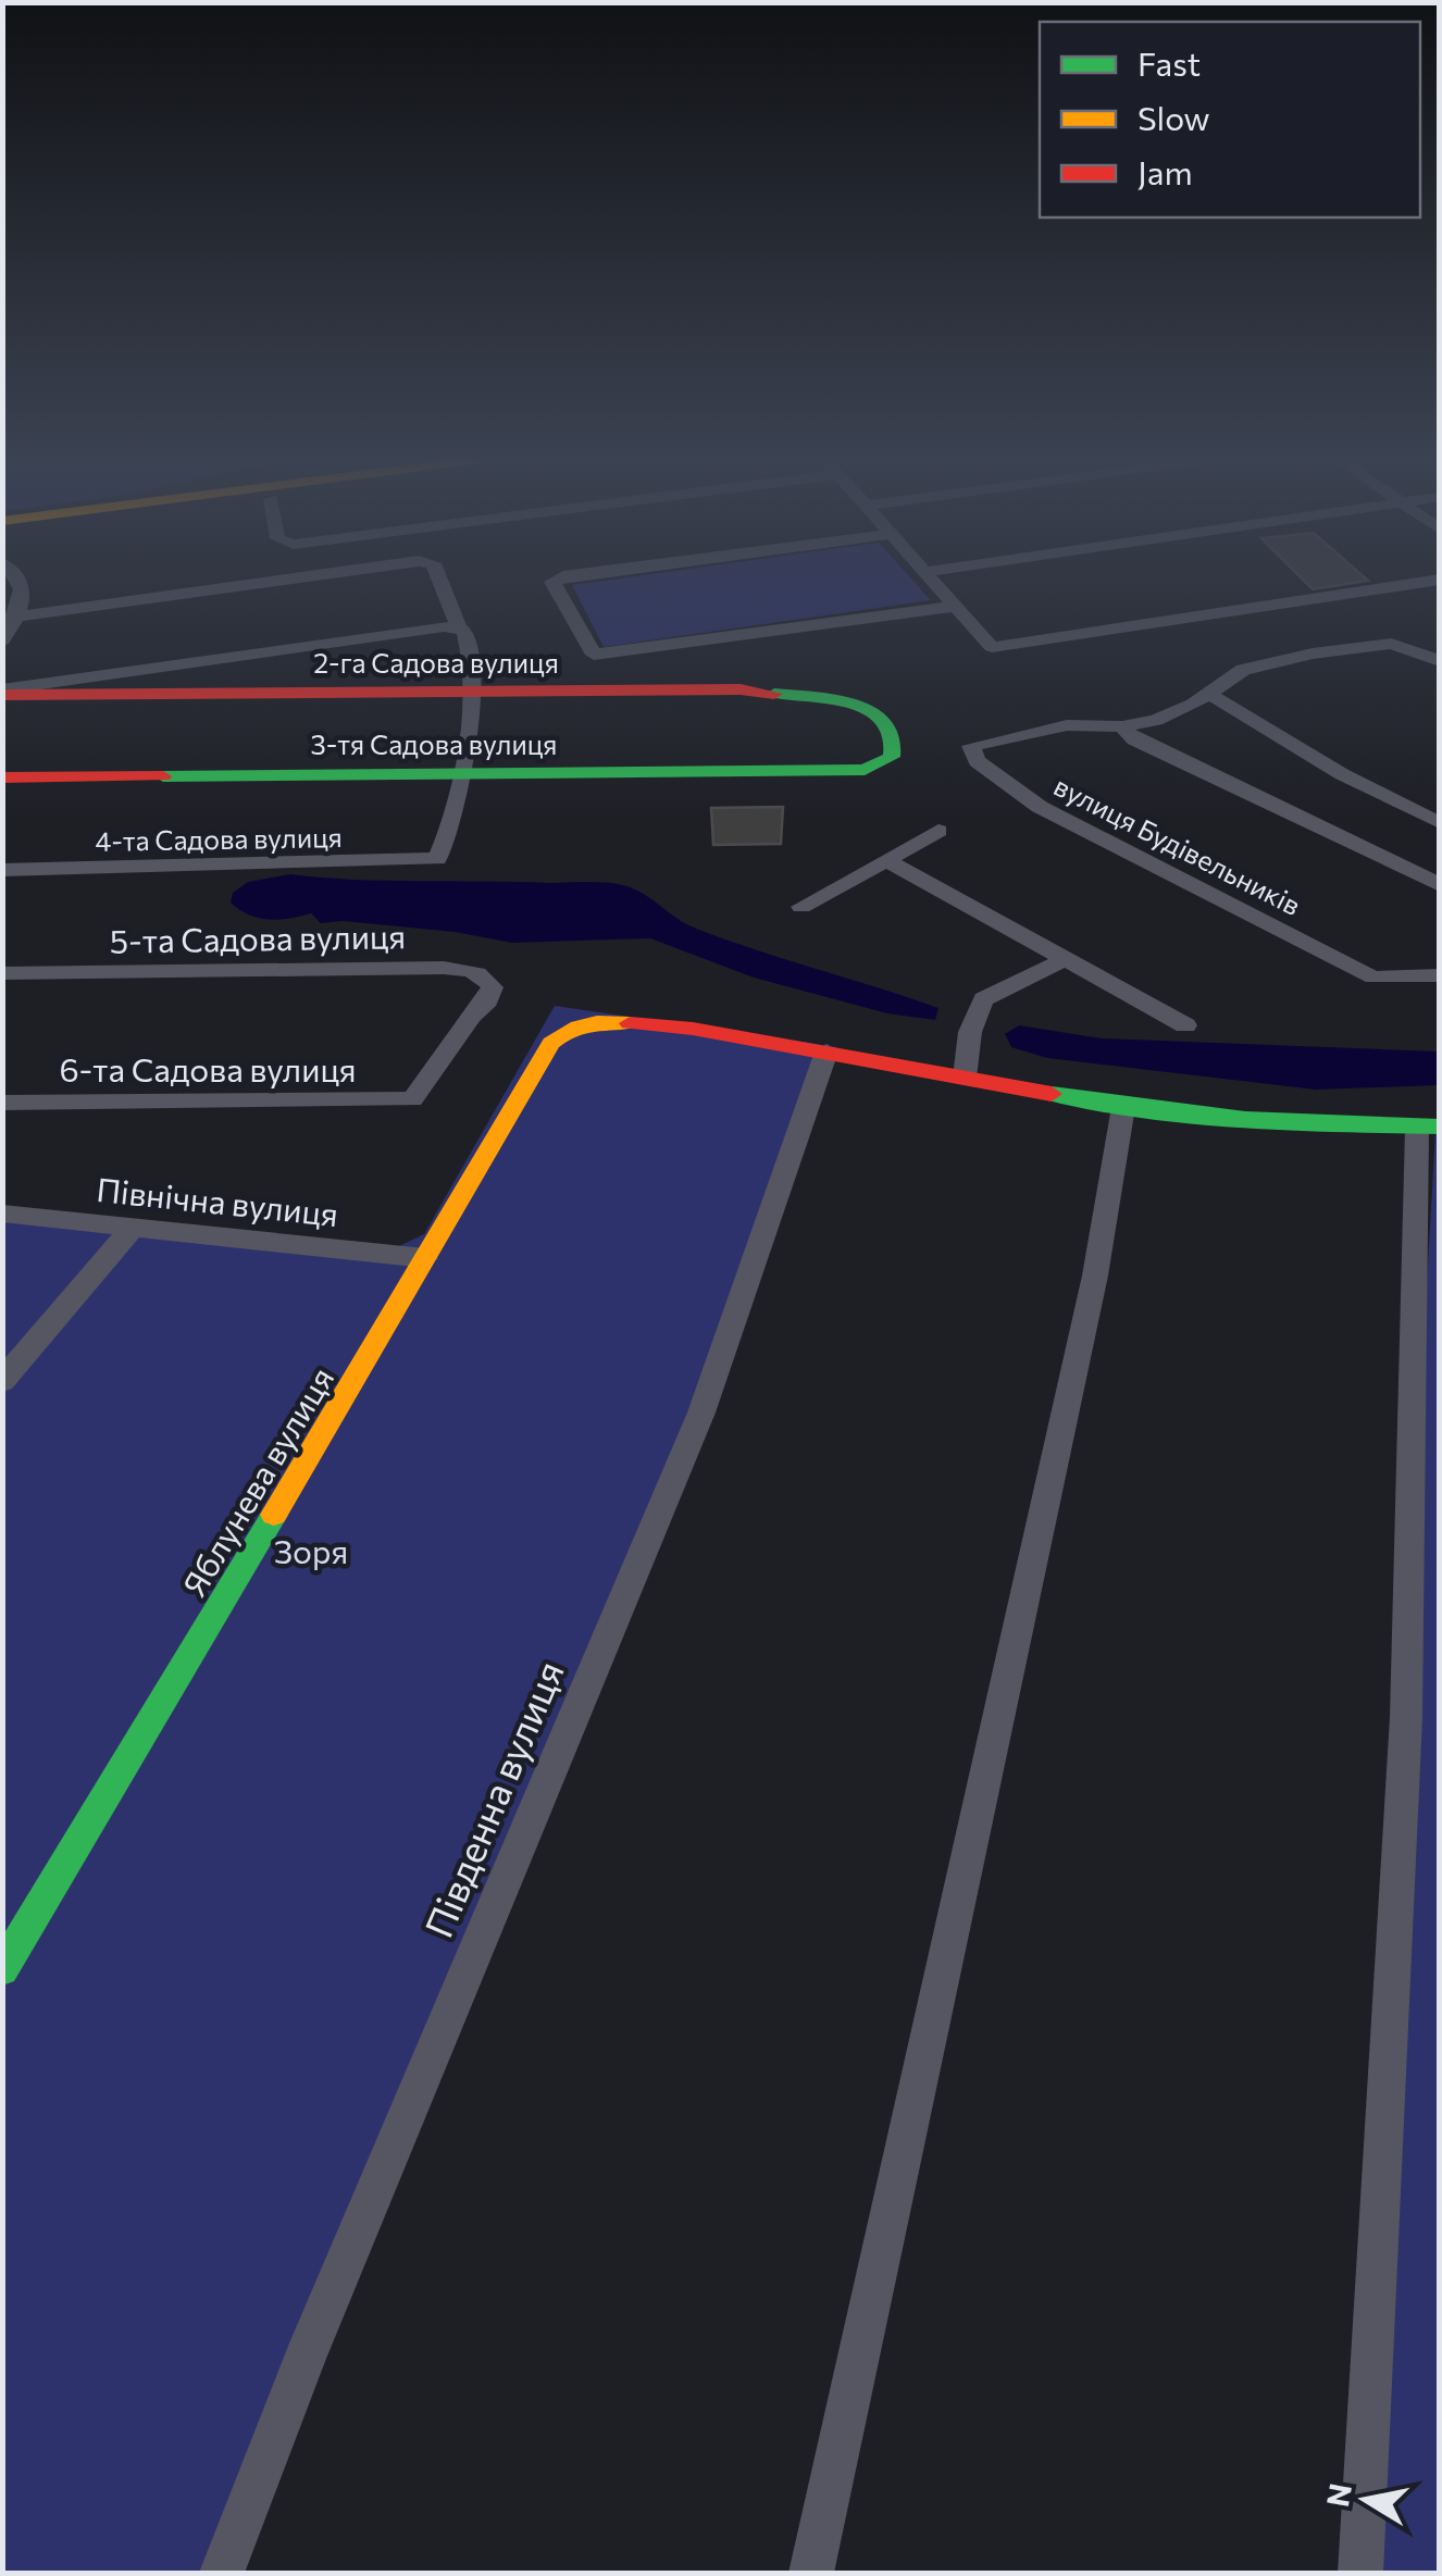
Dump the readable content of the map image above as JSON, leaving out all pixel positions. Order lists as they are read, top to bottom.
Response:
{
  "streets": {
    "street": [
      "2-га Садова вулиця",
      "3-тя Садова вулиця",
      "4-та Садова вулиця",
      "вулиця Будівельників",
      "5-та Садова вулиця",
      "6-та Садова вулиця",
      "Північна вулиця",
      "Яблунева вулиця",
      "Південна вулиця"
    ]
  },
  "crossings": [
    ["2-га Садова вулиця", "3-тя Садова вулиця"],
    ["3-тя Садова вулиця", "4-та Садова вулиця"],
    ["5-та Садова вулиця", "6-та Садова вулиця"],
    ["Північна вулиця", "Яблунева вулиця"],
    ["Яблунева вулиця", "Південна вулиця"]
  ],
  "parks": ["Зоря"],
  "legend": ["Fast", "Slow", "Jam"],
  "north": "left"
}
